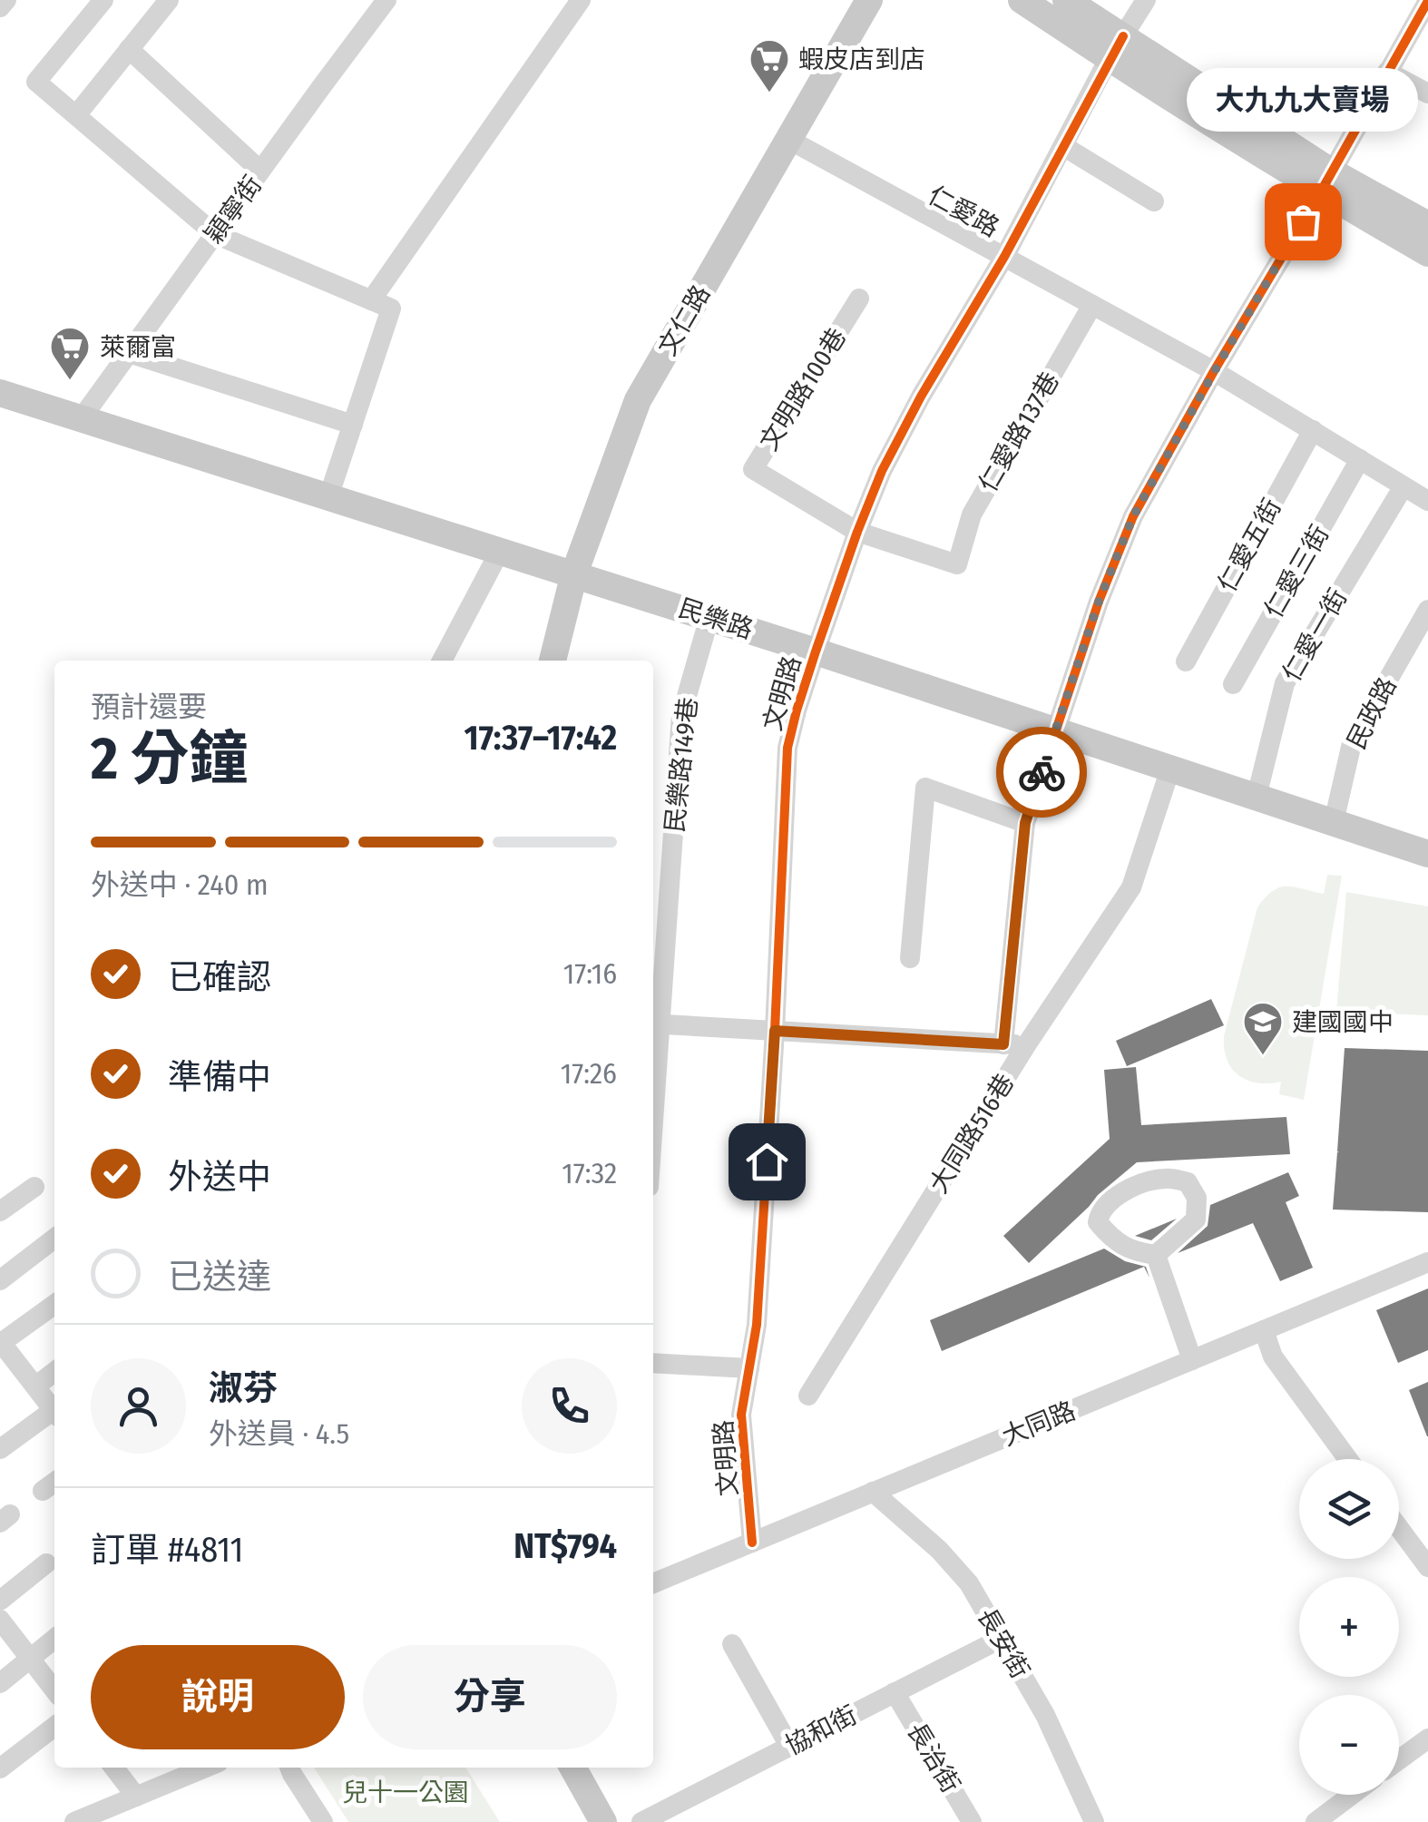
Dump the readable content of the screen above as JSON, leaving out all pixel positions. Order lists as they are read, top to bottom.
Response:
{
  "streets": {
    "main road": ["文仁路", "民樂路"],
    "street": [
      "穎寧街",
      "仁愛路",
      "文明路100巷",
      "仁愛路137巷",
      "仁愛五街",
      "仁愛三街",
      "仁愛一街",
      "文明路",
      "民政路",
      "民樂路149巷",
      "大同路516巷",
      "大同路",
      "長安街",
      "協和街",
      "長治街"
    ]
  },
  "crossings": [
    ["穎寧街", "民樂路"],
    ["仁愛路", "文仁路"],
    ["仁愛路", "仁愛路137巷"],
    ["仁愛路", "仁愛五街"],
    ["仁愛路", "仁愛三街"],
    ["仁愛路", "仁愛一街"],
    ["仁愛路", "文明路"],
    ["文仁路", "民樂路"],
    ["文明路100巷", "仁愛路137巷"],
    ["文明路100巷", "文明路"],
    ["仁愛路137巷", "文明路"],
    ["民樂路", "仁愛一街"],
    ["民樂路", "文明路"],
    ["民樂路", "民政路"],
    ["民樂路", "民樂路149巷"],
    ["民樂路", "大同路516巷"],
    ["文明路", "大同路"],
    ["大同路", "長安街"],
    ["長安街", "協和街"],
    ["協和街", "長治街"]
  ],
  "parks": ["兒十一公園"],
  "places": {
    "supermarket": ["蝦皮店到店", "萊爾富"],
    "other": ["大九九大賣場"],
    "school or university": ["建國國中"]
  },
  "page": {
    "bubble": "大九九大賣場",
    "heading": ["2 分鐘", "預計還要", "17:37–17:42"],
    "panel": [
      "淑芬",
      "外送員 · 4.5",
      "訂單 #4811",
      "NT$794"
    ],
    "bar": "外送中 · 240 m",
    "list": [
      ["已確認", "17:16"],
      ["準備中", "17:26"],
      ["外送中", "17:32"],
      "已送達"
    ],
    "map_buttons": ["+", "−"],
    "buttons": ["說明", "分享"]
  }
}
